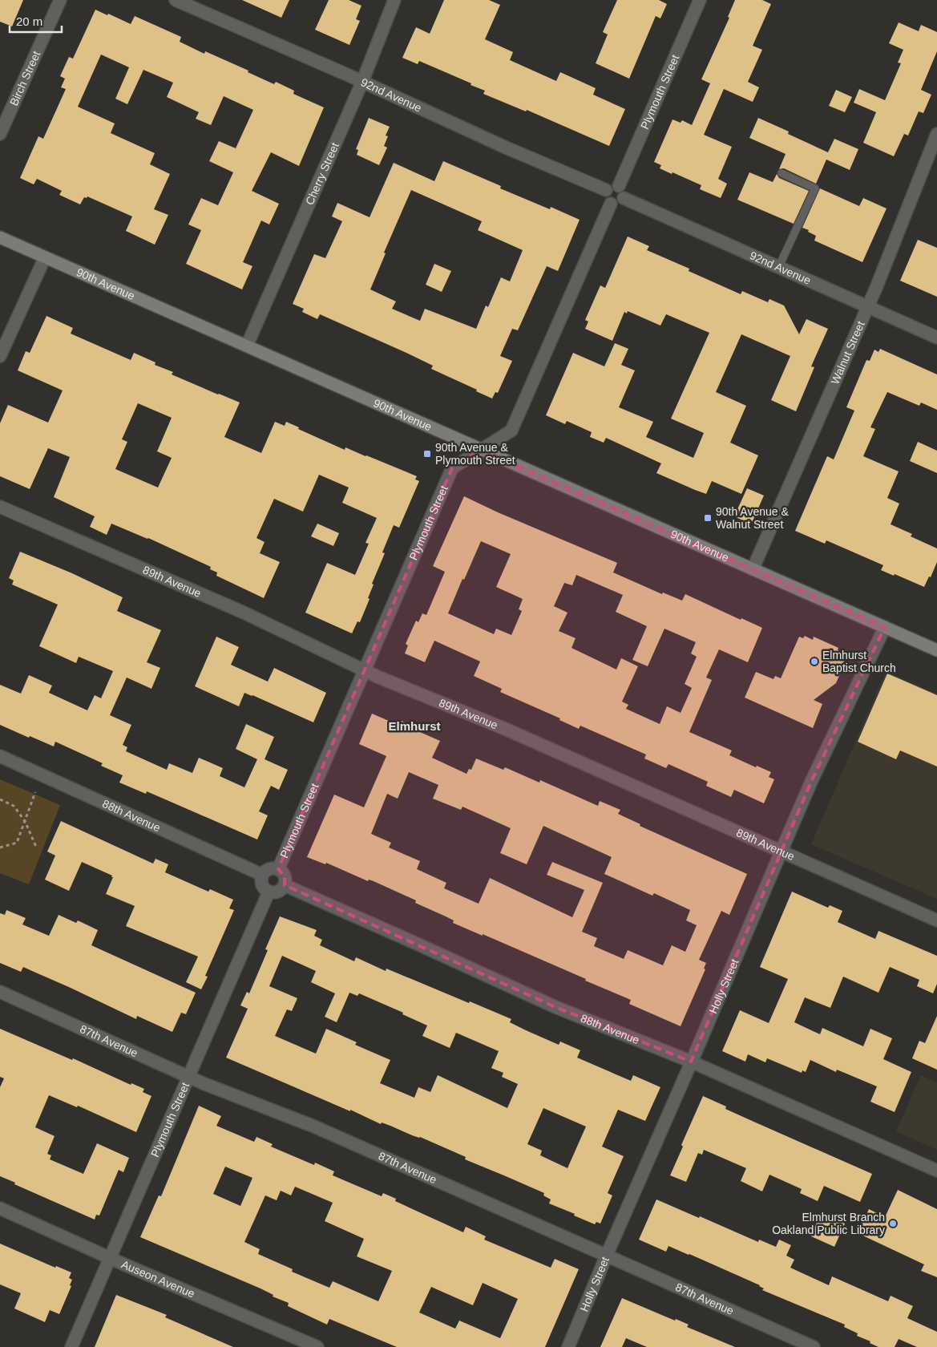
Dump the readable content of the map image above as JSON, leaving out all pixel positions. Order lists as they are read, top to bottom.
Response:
{
  "streets": {
    "street": [
      "Birch Street",
      "Plymouth Street",
      "92nd Avenue",
      "Cherry Street",
      "90th Avenue",
      "Walnut Street",
      "89th Avenue",
      "88th Avenue",
      "Holly Street",
      "87th Avenue",
      "Auseon Avenue"
    ]
  },
  "crossings": [
    ["Plymouth Street", "92nd Avenue"],
    ["Plymouth Street", "90th Avenue"],
    ["Plymouth Street", "89th Avenue"],
    ["Plymouth Street", "88th Avenue"],
    ["Plymouth Street", "87th Avenue"],
    ["Plymouth Street", "Auseon Avenue"],
    ["92nd Avenue", "Cherry Street"],
    ["92nd Avenue", "Walnut Street"],
    ["Cherry Street", "90th Avenue"],
    ["90th Avenue", "Walnut Street"],
    ["90th Avenue", "Holly Street"],
    ["89th Avenue", "Holly Street"],
    ["88th Avenue", "Holly Street"],
    ["Holly Street", "87th Avenue"]
  ],
  "districts": ["Elmhurst"],
  "places": {
    "transit": ["90th Avenue & Plymouth Street", "90th Avenue & Walnut Street"],
    "other": ["Elmhurst Baptist Church", "Elmhurst Branch Oakland Public Library"]
  },
  "scale_bar": "20 m"
}
